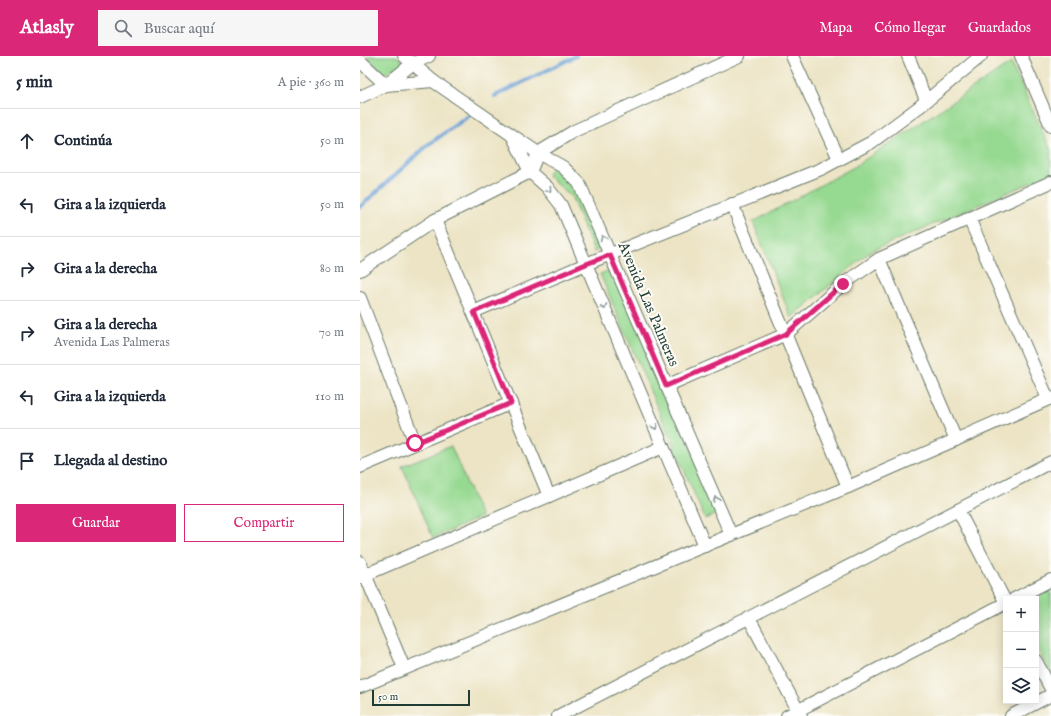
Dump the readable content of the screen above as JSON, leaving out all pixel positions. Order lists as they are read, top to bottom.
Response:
{
  "streets": {
    "street": ["Avenida Las Palmeras"]
  },
  "scale_bar": "50 m",
  "page": {
    "header": "Atlasly",
    "search": "Buscar aquí",
    "nav": ["Mapa", "Cómo llegar", "Guardados"],
    "heading": ["5 min", "A pie · 360 m"],
    "list": [
      ["Continúa", "50 m"],
      ["Gira a la izquierda", "50 m"],
      ["Gira a la derecha", "80 m"],
      ["Gira a la derecha", "Avenida Las Palmeras", "70 m"],
      ["Gira a la izquierda", "110 m"],
      "Llegada al destino"
    ],
    "buttons": ["Guardar", "Compartir"],
    "map_buttons": ["+", "−"],
    "scale": "50 m"
  }
}
